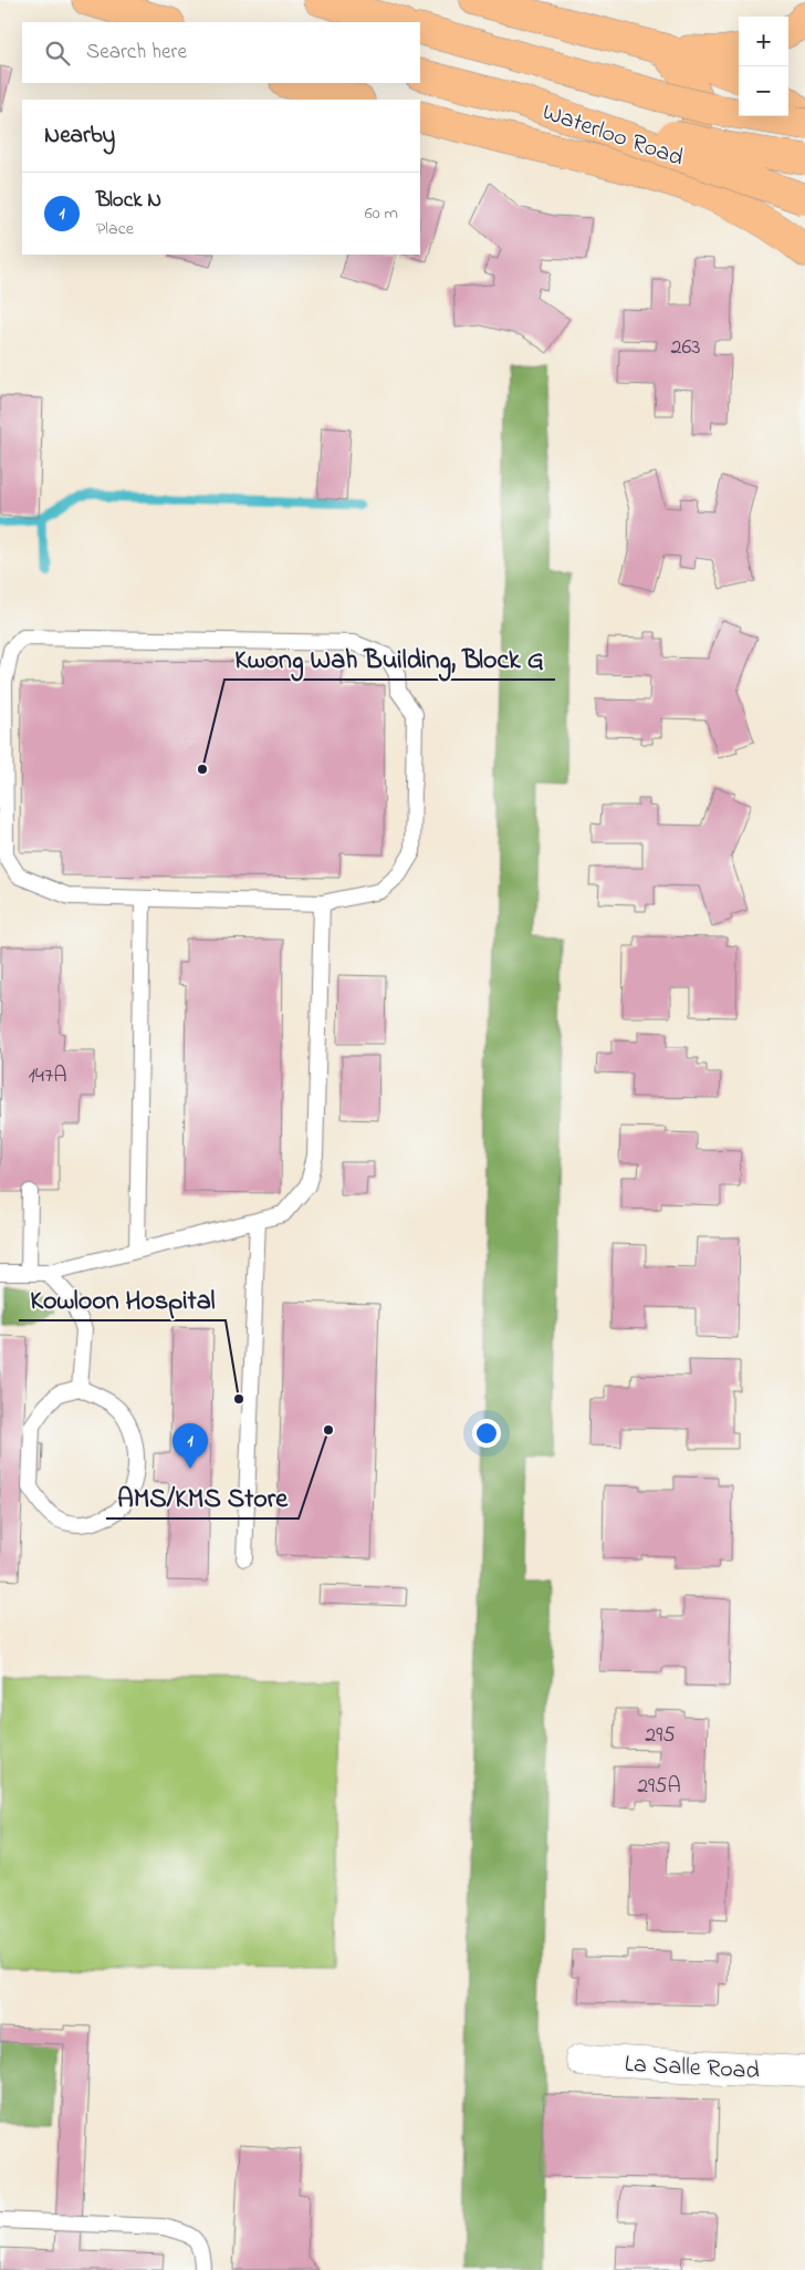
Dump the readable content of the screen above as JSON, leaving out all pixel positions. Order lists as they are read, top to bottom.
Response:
{
  "streets": {
    "main road": ["Waterloo Road"],
    "street": ["La Salle Road"]
  },
  "places": ["Kwong Wah Building, Block G", "Kowloon Hospital", "AMS/KMS Store"],
  "house_numbers": [
    "263",
    "147A",
    "295",
    "295A"
  ],
  "page": {
    "map_buttons": ["+", "−"],
    "search": "Search here",
    "heading": "Nearby",
    "list": [
      {
        "mark": "1",
        "name": "Block N",
        "note": "Place",
        "value": "60 m"
      }
    ],
    "pins": "1"
  }
}
